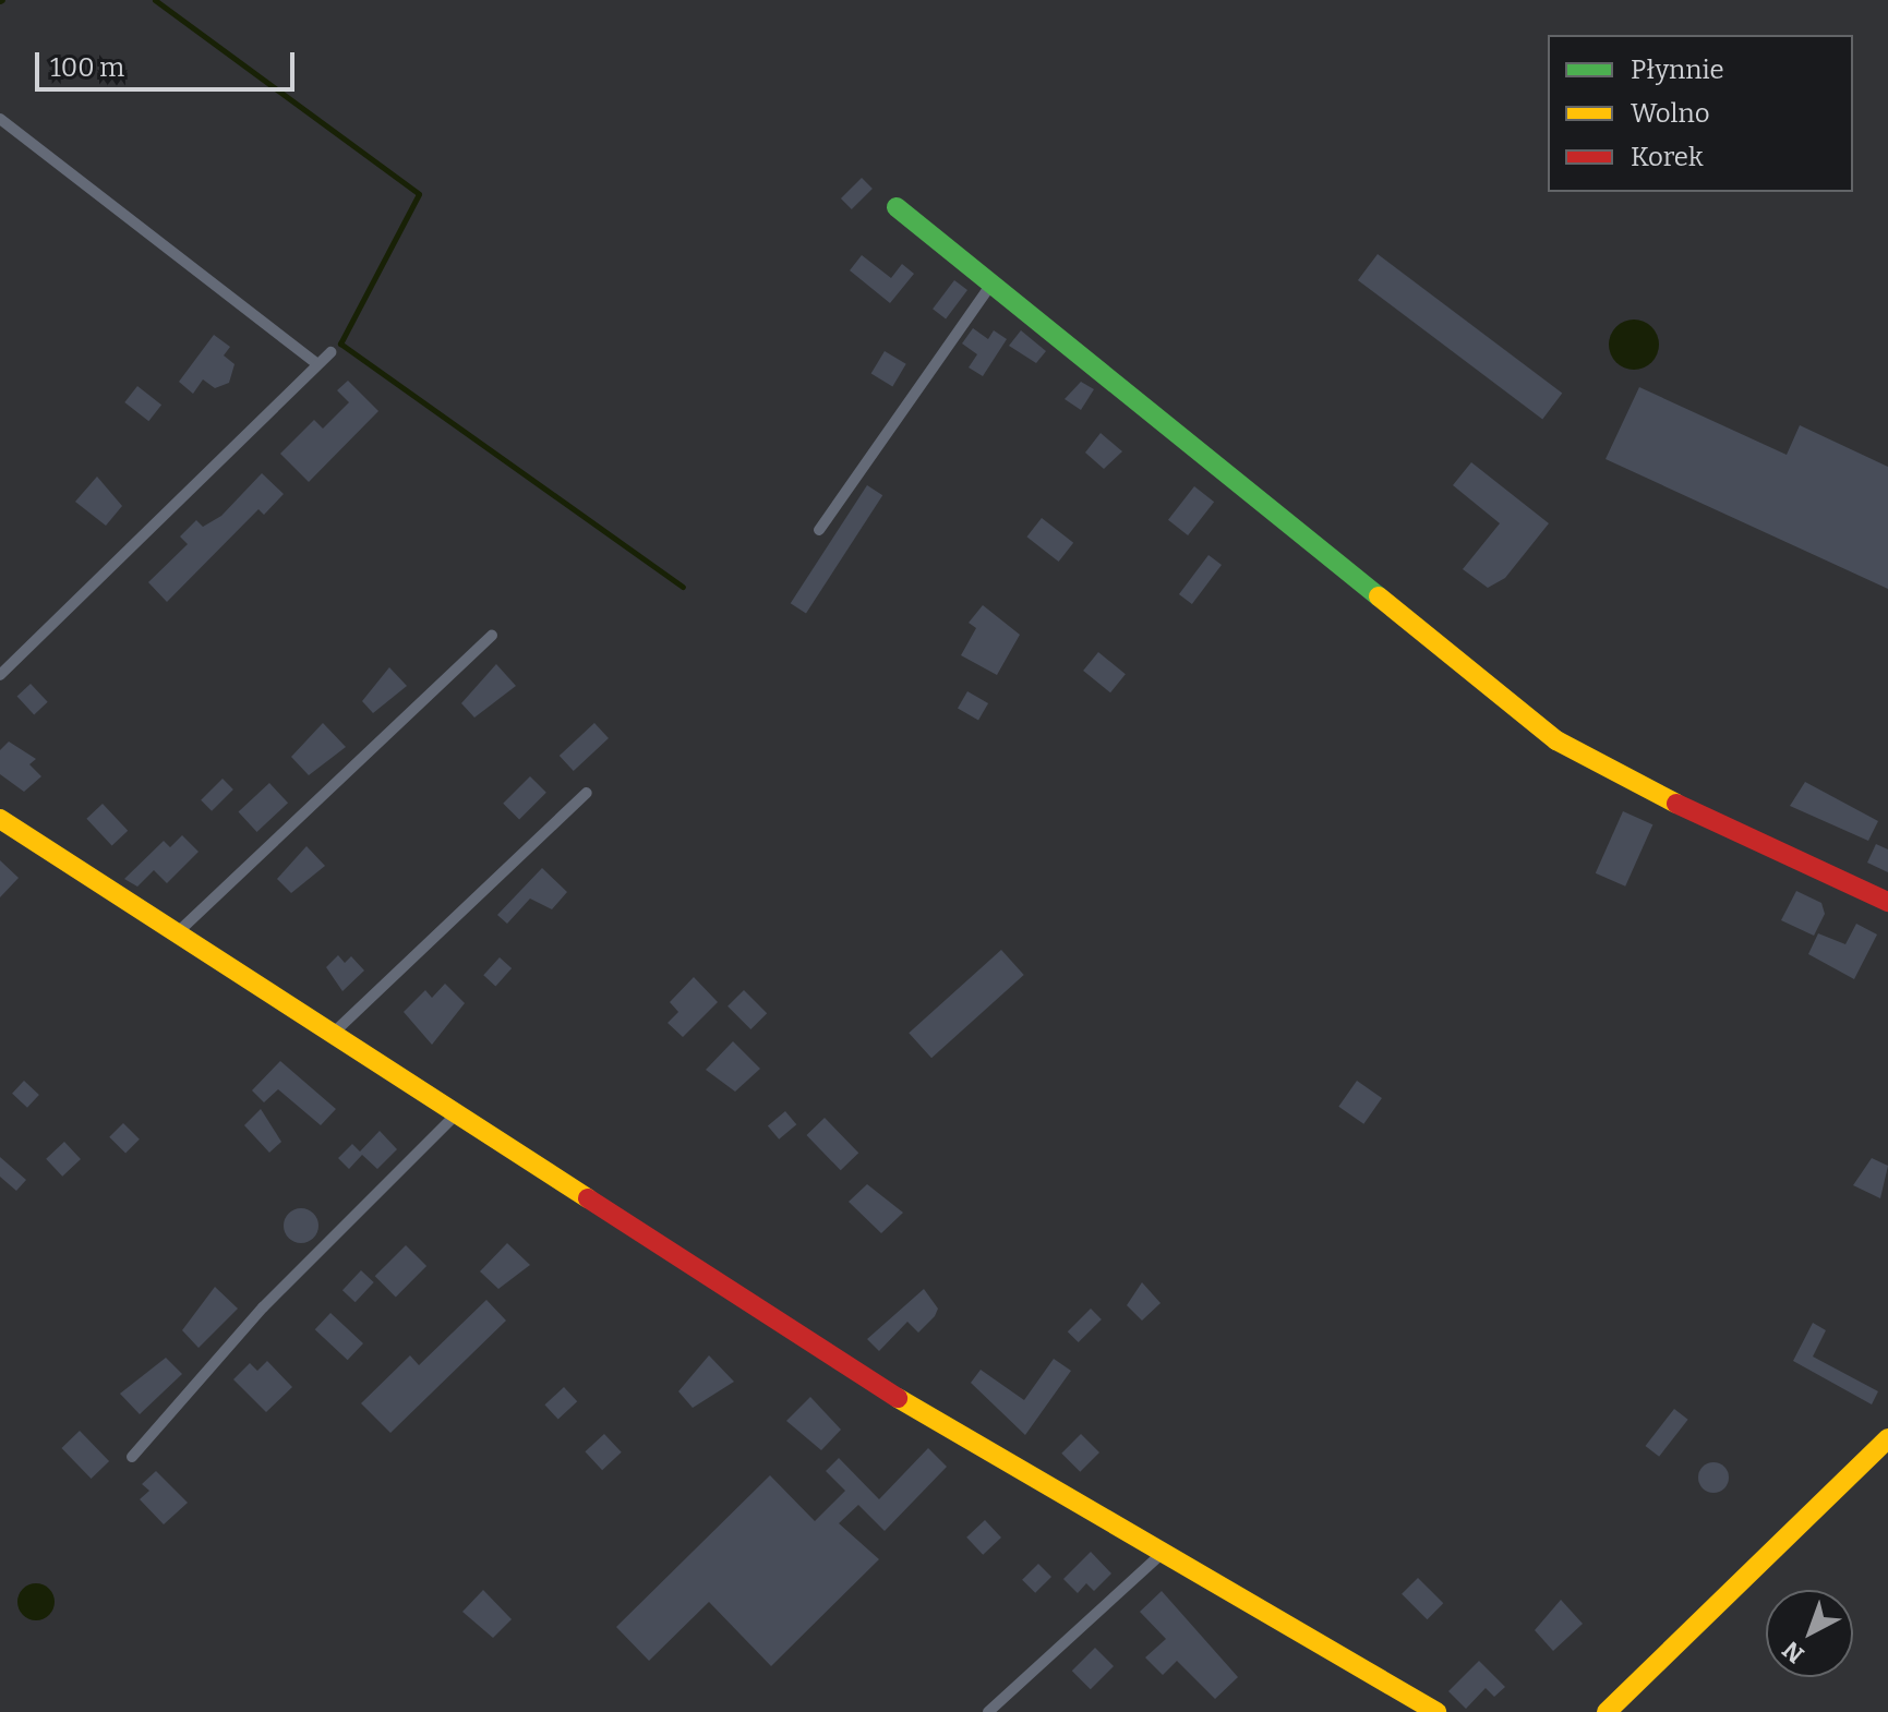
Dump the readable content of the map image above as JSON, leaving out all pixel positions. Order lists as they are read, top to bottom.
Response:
{
  "legend": ["Płynnie", "Wolno", "Korek"],
  "scale_bar": "100 m",
  "north": "bottom left"
}
